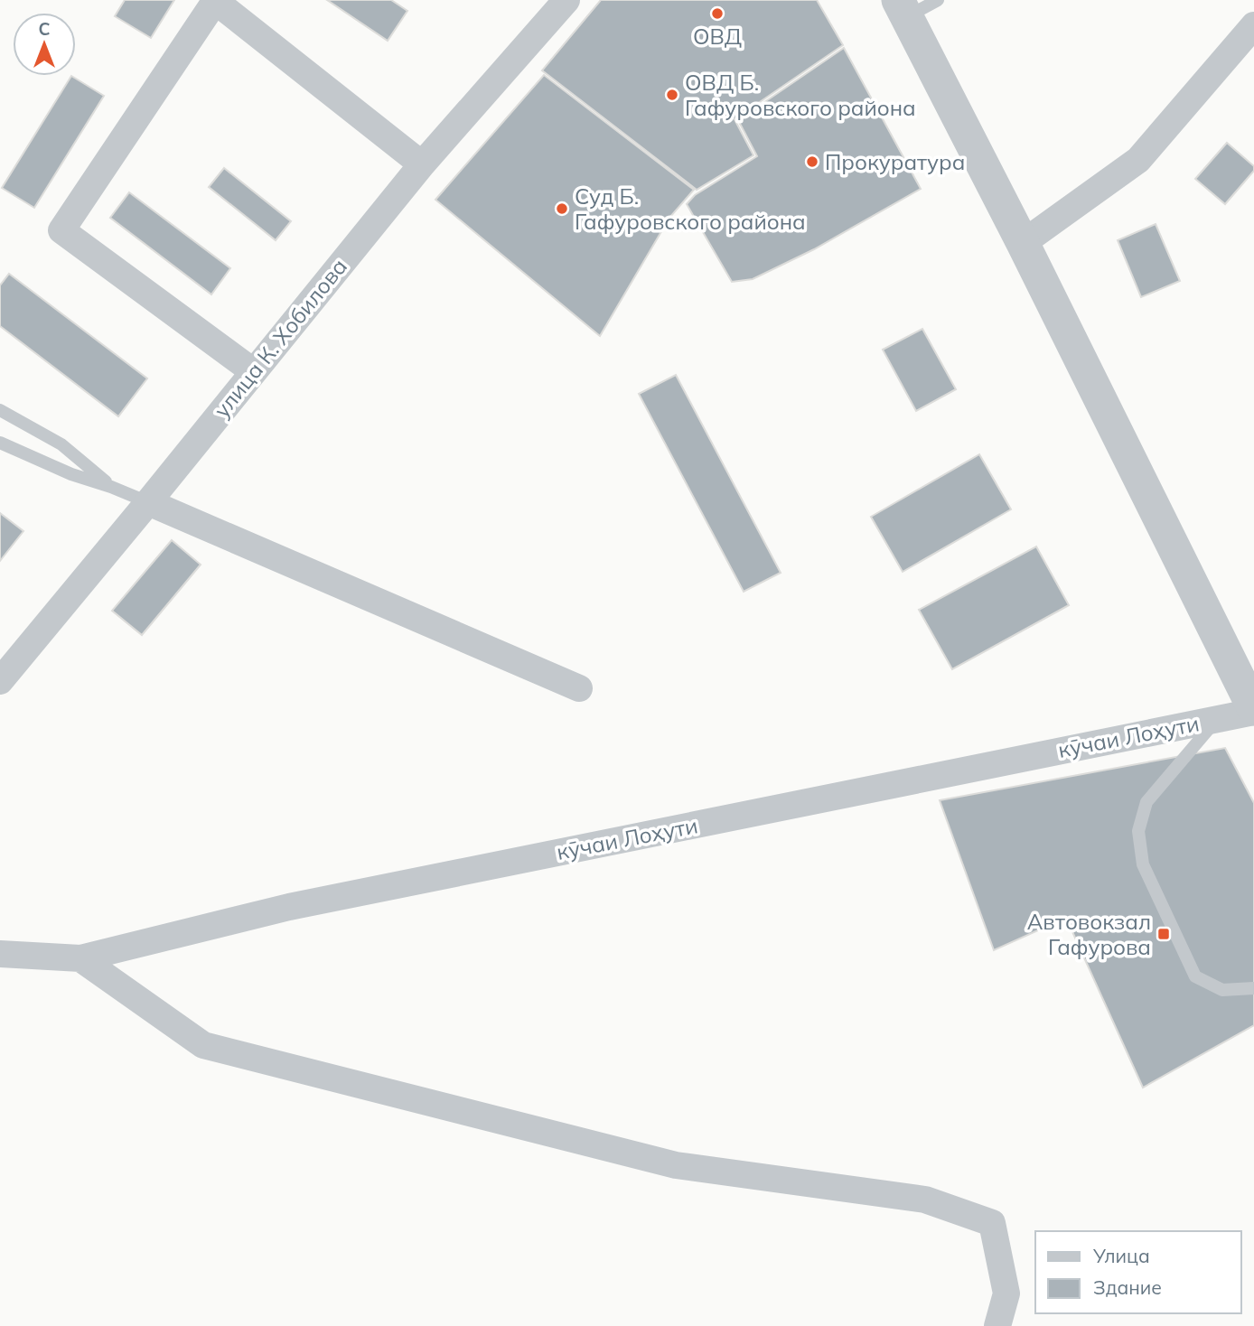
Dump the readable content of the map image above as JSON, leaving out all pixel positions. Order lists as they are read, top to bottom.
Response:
{
  "streets": {
    "street": ["улица К. Хобилова", "кӯчаи Лоҳути"]
  },
  "places": {
    "other": [
      "ОВД",
      "ОВД Б. Гафуровского района",
      "Прокуратура",
      "Суд Б. Гафуровского района"
    ],
    "transit": ["Автовокзал Гафурова"]
  },
  "legend": ["Улица", "Здание"],
  "north": "top"
}
